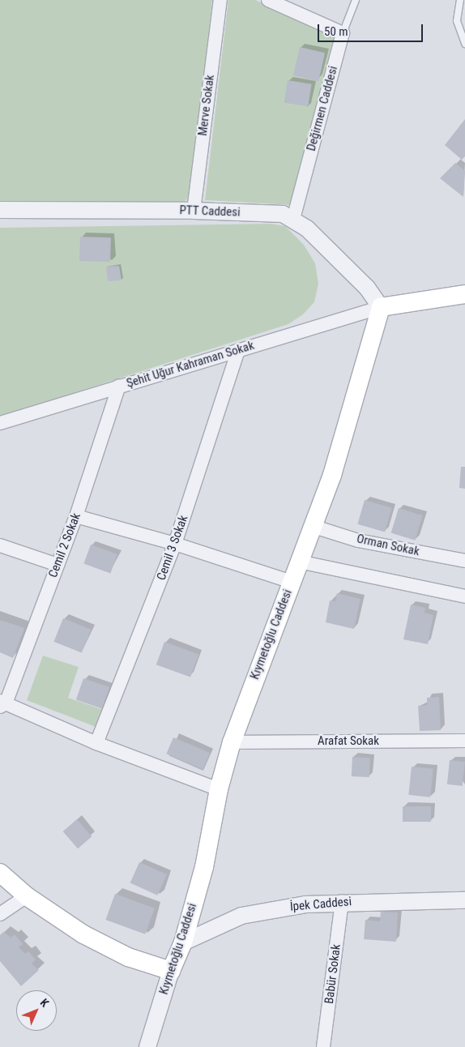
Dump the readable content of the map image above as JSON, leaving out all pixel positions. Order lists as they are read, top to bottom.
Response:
{
  "streets": {
    "main road": ["Kıymetoğlu Caddesi"],
    "street": [
      "Merve Sokak",
      "Değirmen Caddesi",
      "PTT Caddesi",
      "Şehit Uğur Kahraman Sokak",
      "Cemil 2 Sokak",
      "Orman Sokak",
      "Cemil 3 Sokak",
      "Arafat Sokak",
      "İpek Caddesi",
      "Babür Sokak"
    ]
  },
  "crossings": [
    ["Merve Sokak", "PTT Caddesi"],
    ["Değirmen Caddesi", "PTT Caddesi"],
    ["PTT Caddesi", "Şehit Uğur Kahraman Sokak"],
    ["PTT Caddesi", "Kıymetoğlu Caddesi"],
    ["Şehit Uğur Kahraman Sokak", "Cemil 2 Sokak"],
    ["Şehit Uğur Kahraman Sokak", "Cemil 3 Sokak"],
    ["Şehit Uğur Kahraman Sokak", "Kıymetoğlu Caddesi"],
    ["Orman Sokak", "Kıymetoğlu Caddesi"],
    ["Kıymetoğlu Caddesi", "Arafat Sokak"],
    ["Kıymetoğlu Caddesi", "İpek Caddesi"],
    ["İpek Caddesi", "Babür Sokak"]
  ],
  "scale_bar": "50 m",
  "north": "top right"
}
